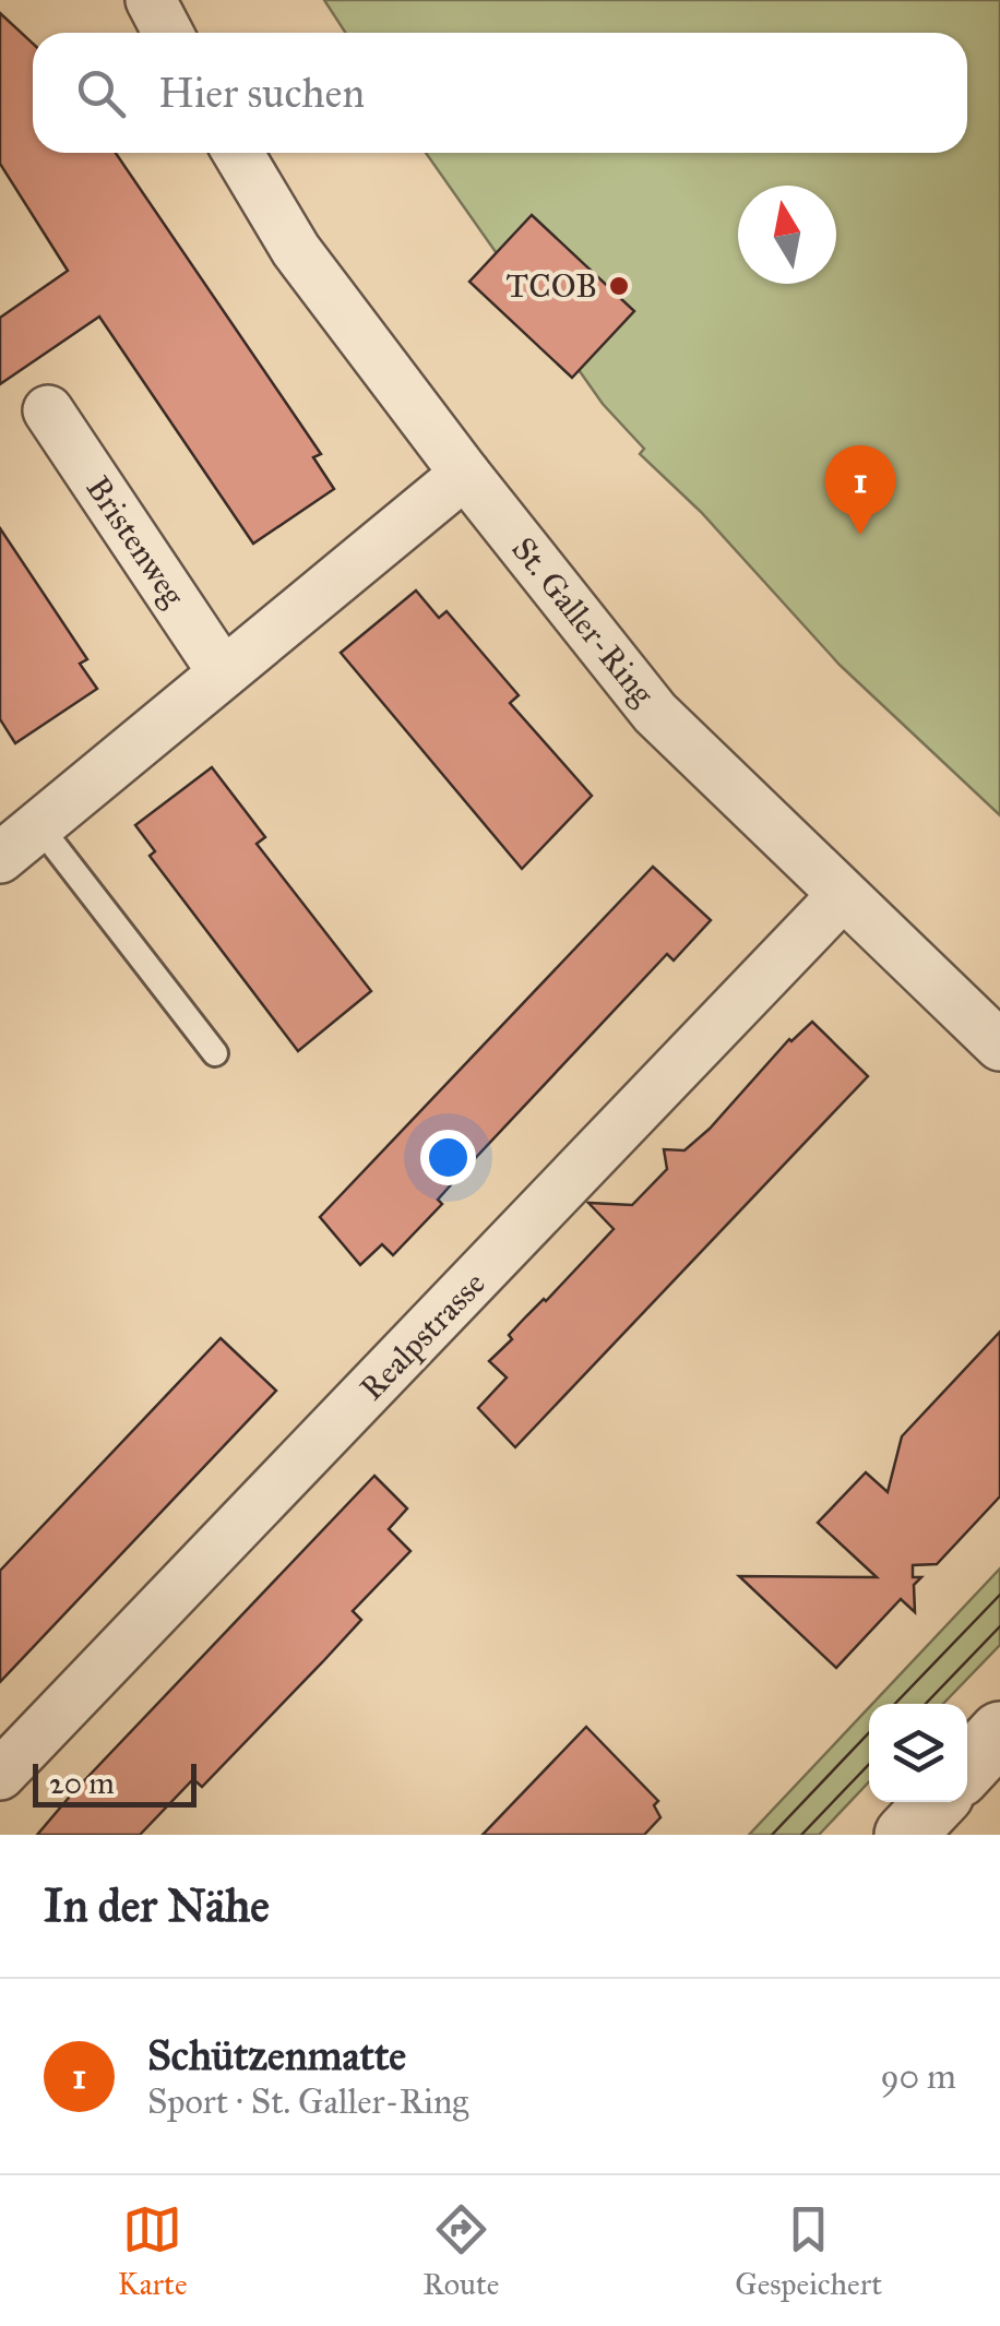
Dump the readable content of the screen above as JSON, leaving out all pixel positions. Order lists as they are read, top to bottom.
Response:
{
  "streets": {
    "street": ["Bristenweg", "St. Galler-Ring", "Realpstrasse"]
  },
  "crossings": [
    ["St. Galler-Ring", "Realpstrasse"]
  ],
  "places": ["TCOB"],
  "scale_bar": "20 m",
  "north": "top",
  "page": {
    "search": "Hier suchen",
    "pins": "1",
    "scale": "20 m",
    "heading": "In der Nähe",
    "list": [
      {
        "mark": "1",
        "name": "Schützenmatte",
        "note": "Sport · St. Galler-Ring",
        "value": "90 m"
      }
    ],
    "nav": ["Karte", "Route", "Gespeichert"]
  }
}
